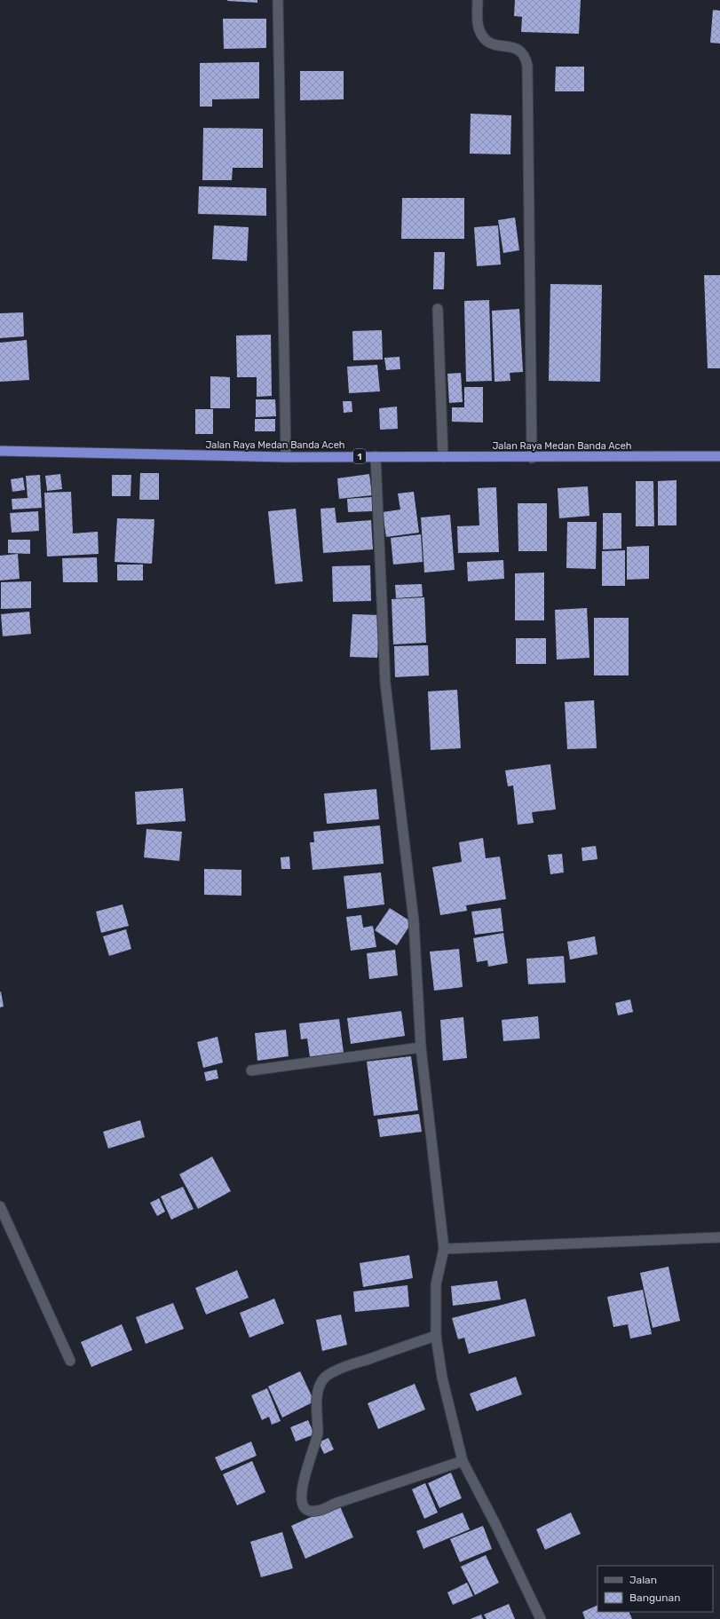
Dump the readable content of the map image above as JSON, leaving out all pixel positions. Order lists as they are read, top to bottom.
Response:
{
  "streets": {
    "highway": ["Jalan Raya Medan Banda Aceh", "1"]
  },
  "legend": ["Jalan", "Bangunan"]
}
